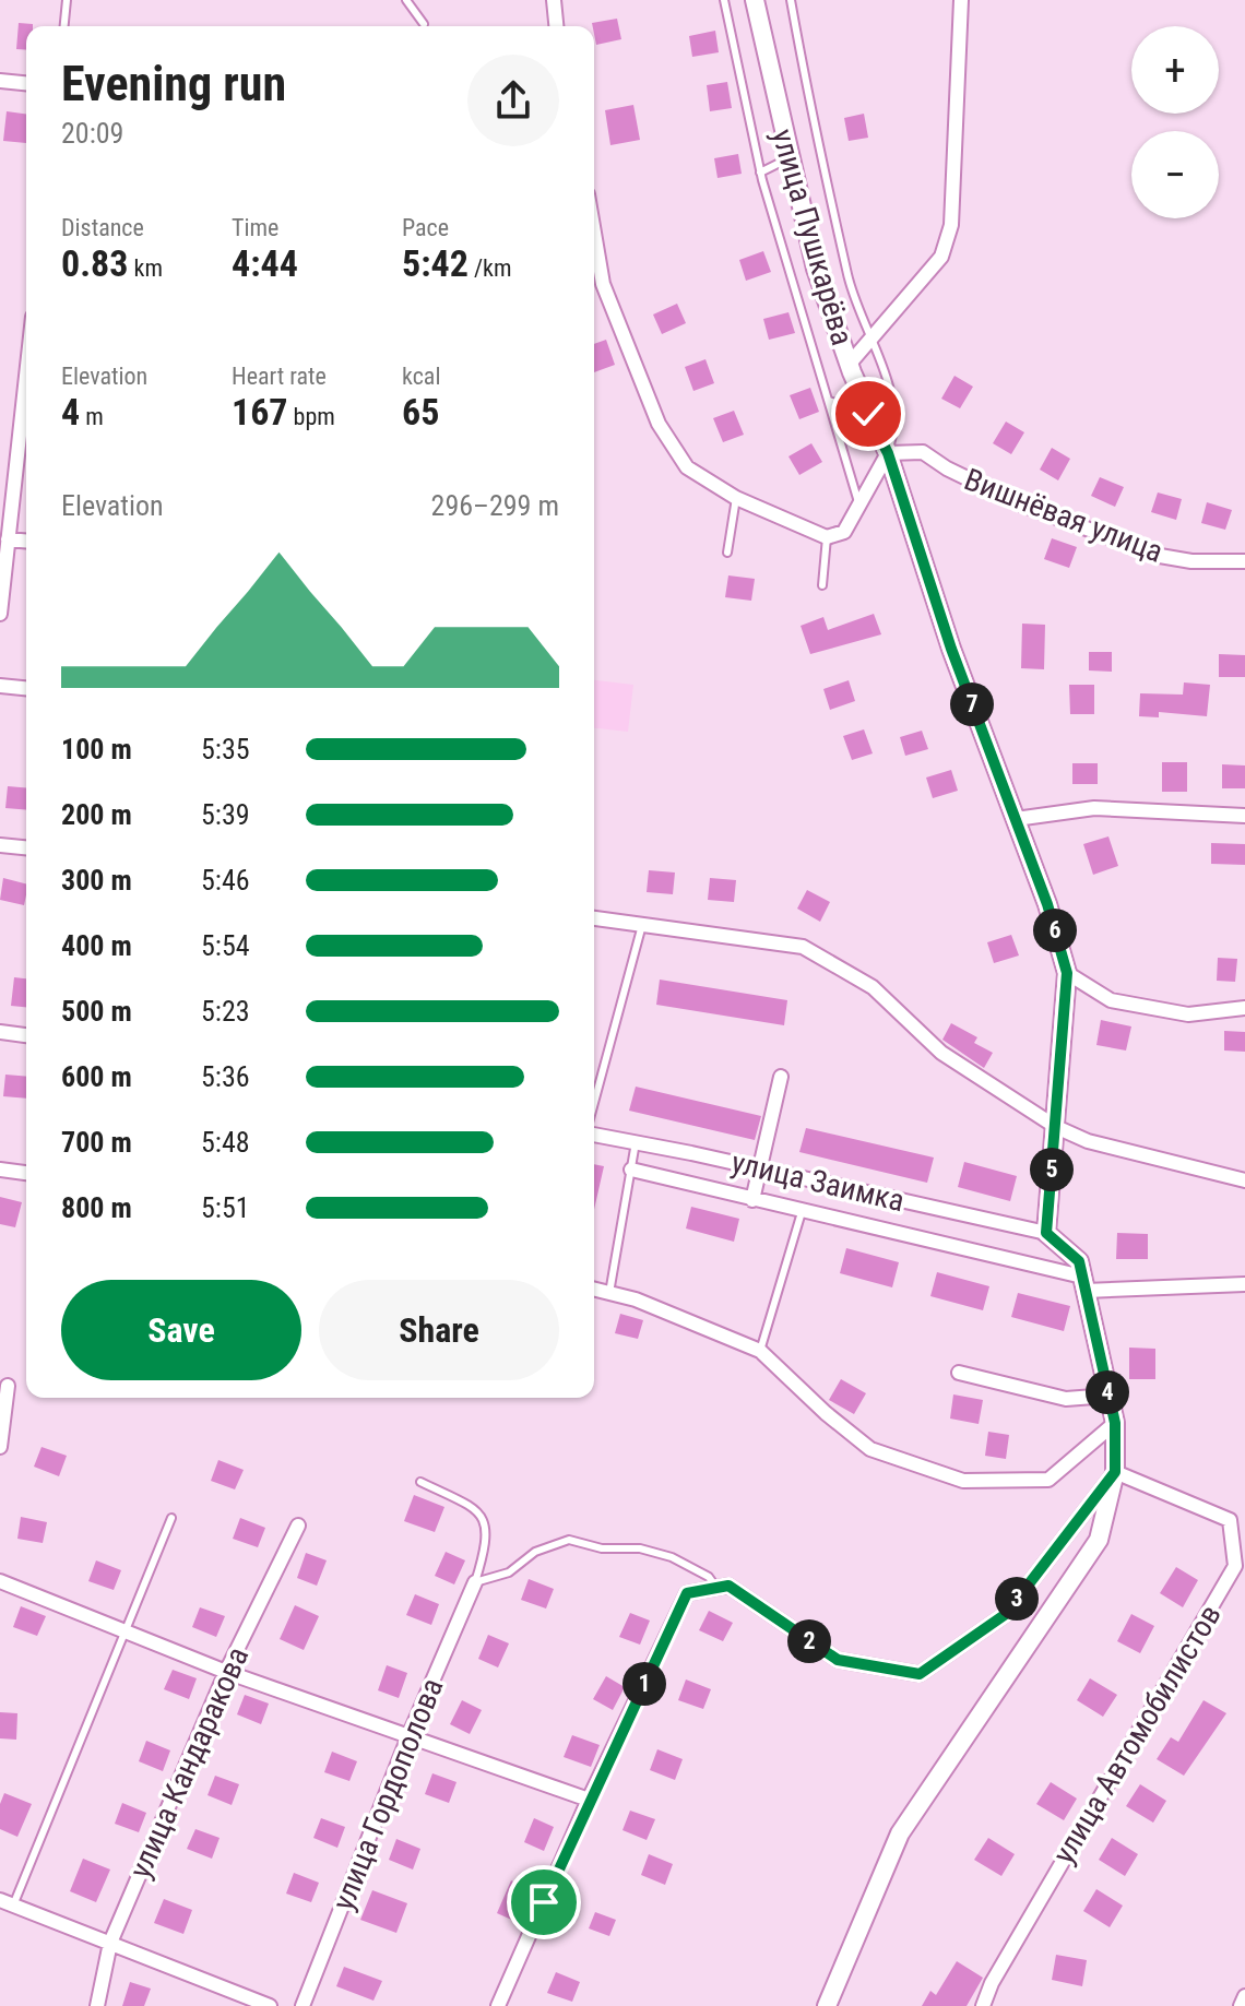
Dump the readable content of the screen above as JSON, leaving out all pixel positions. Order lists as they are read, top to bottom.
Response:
{
  "streets": {
    "street": [
      "улица Пушкарёва",
      "Вишнёвая улица",
      "улица Заимка",
      "улица Автомобилистов",
      "улица Кандаракова",
      "улица Гордополова"
    ]
  },
  "crossings": [
    ["улица Пушкарёва", "Вишнёвая улица"],
    ["улица Пушкарёва", "улица Заимка"]
  ],
  "page": {
    "map_buttons": ["+", "−"],
    "heading": ["Evening run", "20:09"],
    "stats": [
      ["Distance", "0.83 km"],
      ["Time", "4:44"],
      ["Pace", "5:42 /km"],
      ["Elevation", "4 m"],
      ["Heart rate", "167 bpm"],
      ["kcal", "65"]
    ],
    "chart": ["Elevation", "296–299 m"],
    "pins": [
      "7",
      "6",
      "5",
      "4",
      "3",
      "2",
      "1"
    ],
    "list": [
      {
        "name": "100 m",
        "note": "5:35"
      },
      {
        "name": "200 m",
        "note": "5:39"
      },
      {
        "name": "300 m",
        "note": "5:46"
      },
      {
        "name": "400 m",
        "note": "5:54"
      },
      {
        "name": "500 m",
        "note": "5:23"
      },
      {
        "name": "600 m",
        "note": "5:36"
      },
      {
        "name": "700 m",
        "note": "5:48"
      },
      {
        "name": "800 m",
        "note": "5:51"
      }
    ],
    "buttons": ["Save", "Share"]
  }
}
